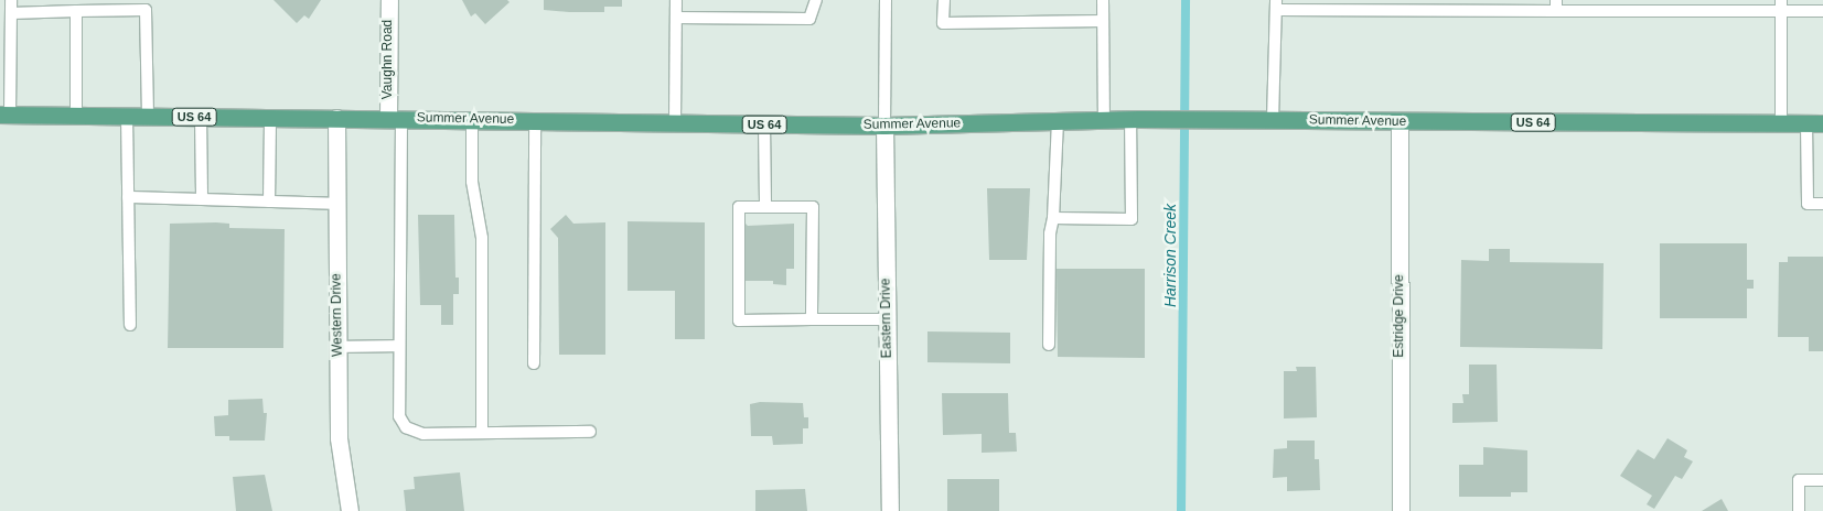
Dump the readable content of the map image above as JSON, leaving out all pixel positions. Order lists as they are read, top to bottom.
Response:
{
  "streets": {
    "main road": ["US 64", "Summer Avenue"],
    "street": [
      "Vaughn Road",
      "Western Drive",
      "Estridge Drive",
      "Eastern Drive"
    ]
  },
  "crossings": [
    ["Vaughn Road", "Summer Avenue"],
    ["Summer Avenue", "Western Drive"],
    ["Summer Avenue", "Estridge Drive"],
    ["Summer Avenue", "Eastern Drive"]
  ],
  "water": ["Harrison Creek"]
}
